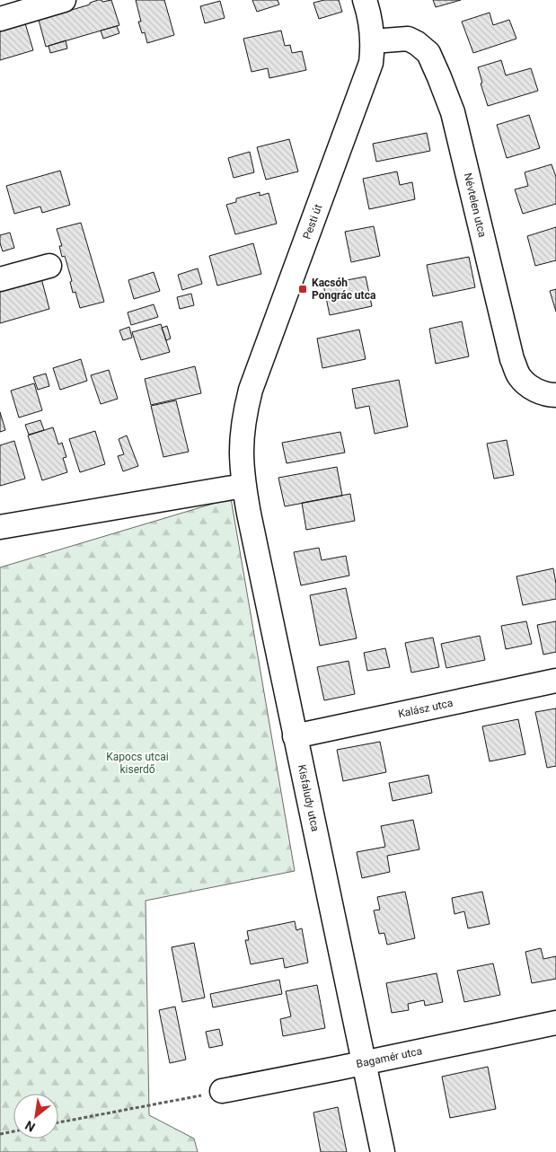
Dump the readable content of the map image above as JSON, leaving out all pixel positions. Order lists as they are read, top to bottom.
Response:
{
  "streets": {
    "street": [
      "Névtelen utca",
      "Pesti út",
      "Kalász utca",
      "Kisfaludy utca",
      "Bagamér utca"
    ]
  },
  "crossings": [
    ["Névtelen utca", "Pesti út"],
    ["Pesti út", "Kisfaludy utca"],
    ["Kalász utca", "Kisfaludy utca"],
    ["Kisfaludy utca", "Bagamér utca"]
  ],
  "parks": ["Kapocs utcai kiserdő"],
  "places": {
    "transit": ["Kacsóh Pongrác utca"]
  },
  "north": "bottom left"
}
